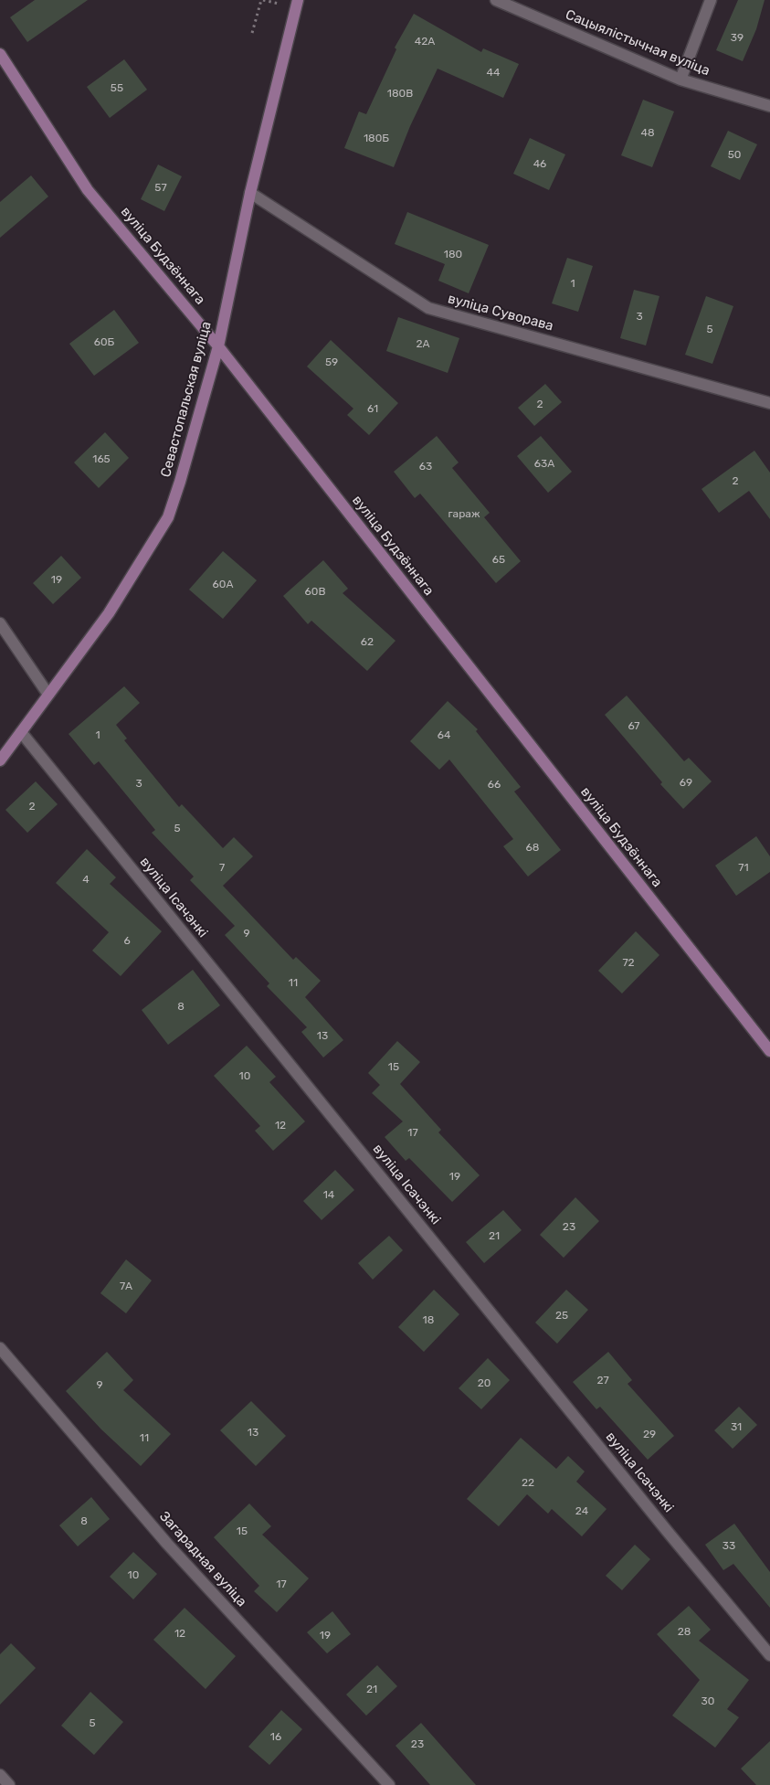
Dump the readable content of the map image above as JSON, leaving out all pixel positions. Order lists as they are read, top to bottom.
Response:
{
  "streets": {
    "street": [
      "Сацыялістычная вуліца",
      "вуліца Будзённага",
      "вуліца Суворава",
      "Севастопальская вуліца",
      "вуліца Ісачэнкі",
      "Загарадная вуліца"
    ]
  },
  "crossings": [
    ["вуліца Будзённага", "Севастопальская вуліца"],
    ["вуліца Суворава", "Севастопальская вуліца"],
    ["Севастопальская вуліца", "вуліца Ісачэнкі"]
  ],
  "house_numbers": [
    "39",
    "42А",
    "44",
    "55",
    "180В",
    "48",
    "180Б",
    "50",
    "46",
    "57",
    "180",
    "1",
    "3",
    "5",
    "60Б",
    "2А",
    "59",
    "2",
    "61",
    "165",
    "63А",
    "63",
    "2",
    "гараж",
    "65",
    "19",
    "60А",
    "60В",
    "62",
    "67",
    "1",
    "64",
    "69",
    "3",
    "66",
    "2",
    "5",
    "68",
    "7",
    "71",
    "4",
    "9",
    "6",
    "72",
    "11",
    "8",
    "13",
    "15",
    "10",
    "12",
    "17",
    "19",
    "14",
    "23",
    "21",
    "7А",
    "25",
    "18",
    "27",
    "20",
    "9",
    "31",
    "13",
    "29",
    "11",
    "22",
    "24",
    "8",
    "15",
    "33",
    "10",
    "17",
    "28",
    "12",
    "19",
    "21",
    "30",
    "5",
    "16",
    "23"
  ]
}
